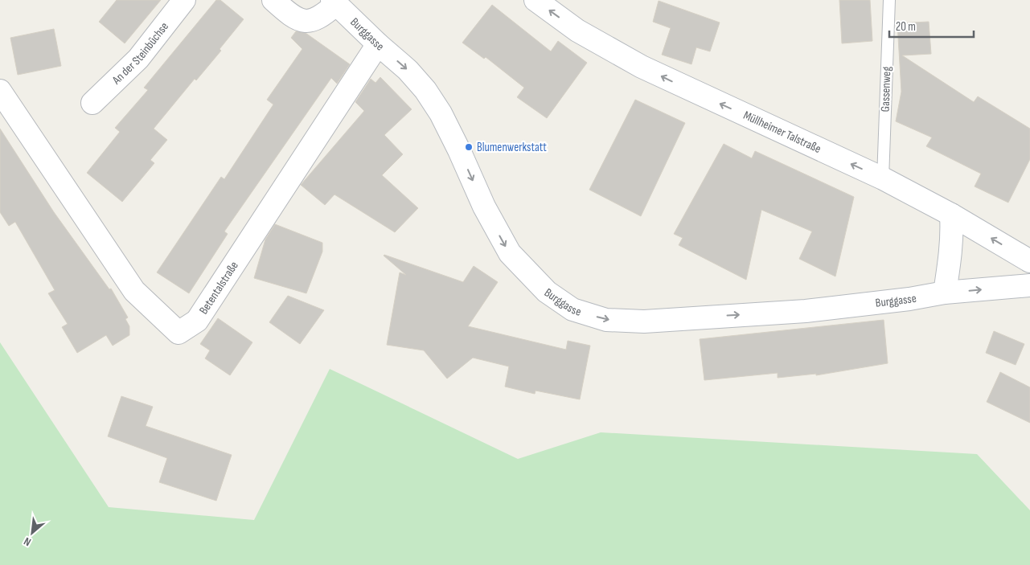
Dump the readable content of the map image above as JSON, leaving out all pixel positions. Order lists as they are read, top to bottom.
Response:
{
  "streets": {
    "main road": [
      "Burggasse",
      "An der Steinbüchse",
      "Müllheimer Talstraße",
      "Betentalstraße"
    ],
    "lane": ["Gassenweg"]
  },
  "crossings": [
    ["Burggasse", "Betentalstraße"],
    ["Gassenweg", "Müllheimer Talstraße"]
  ],
  "one_way": ["Burggasse", "Müllheimer Talstraße"],
  "places": ["Blumenwerkstatt"],
  "scale_bar": "20 m",
  "north": "bottom left"
}
